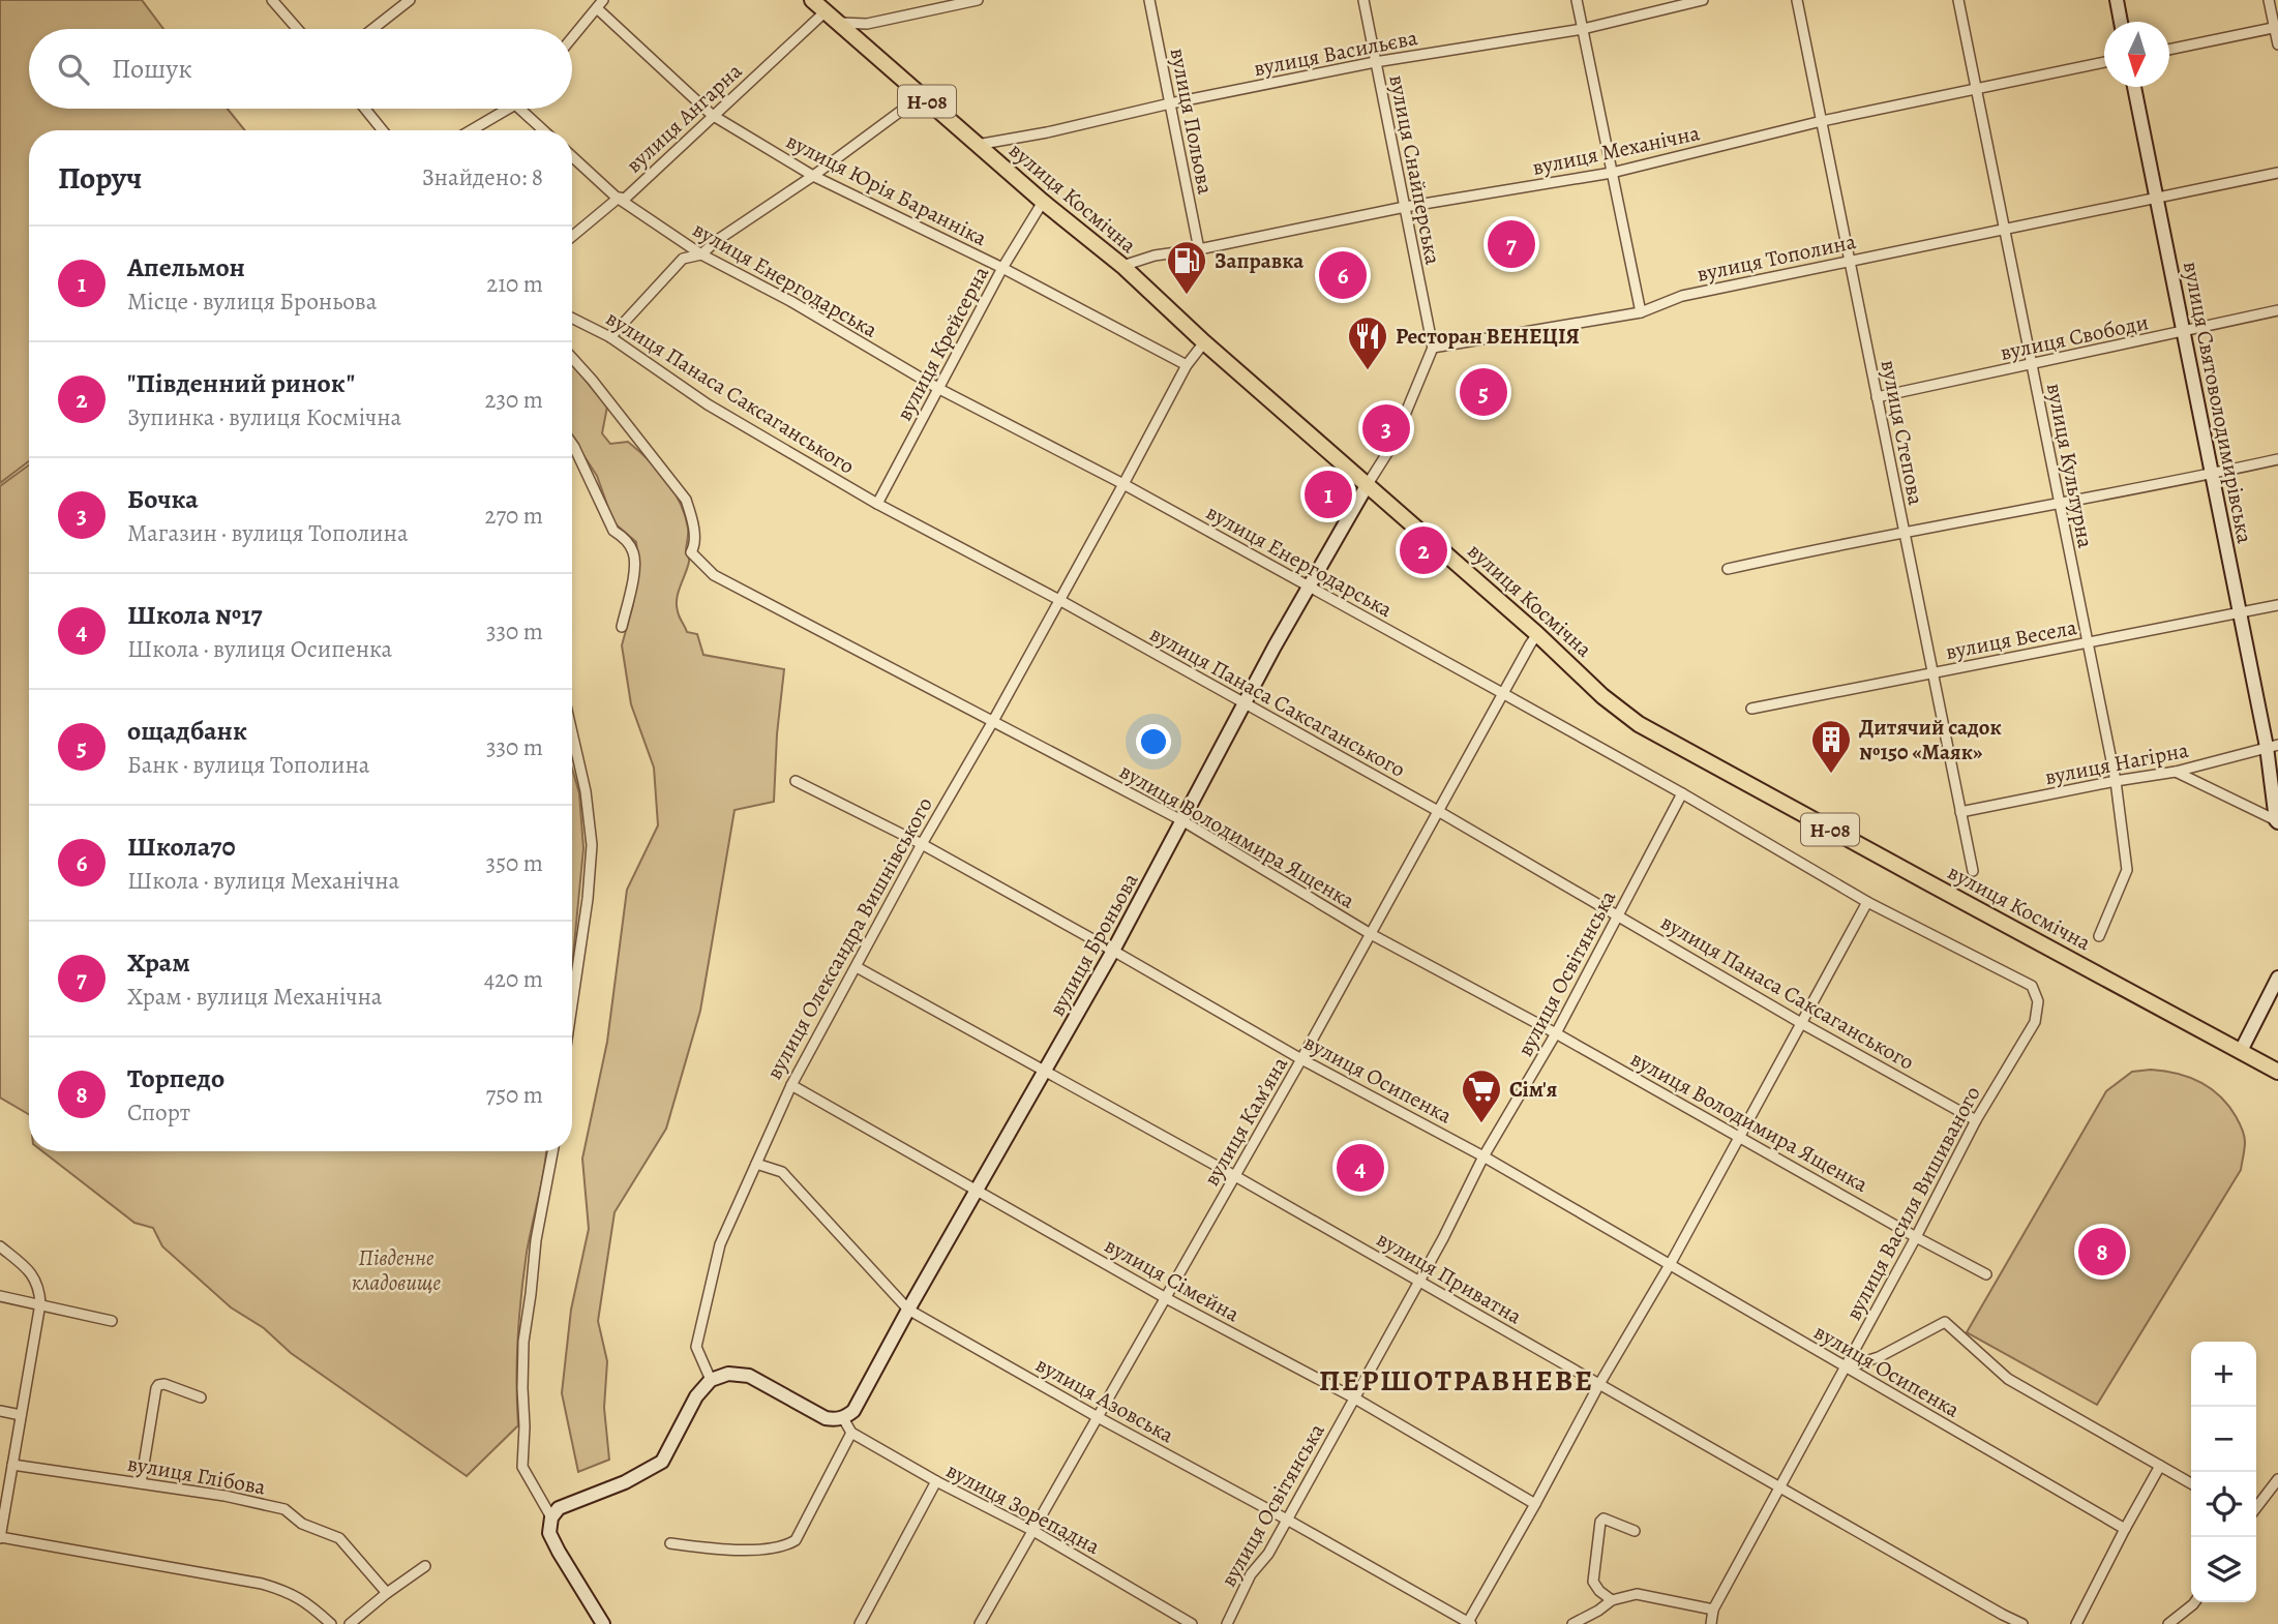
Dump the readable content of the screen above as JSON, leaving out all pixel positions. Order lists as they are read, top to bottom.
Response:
{
  "streets": {
    "main road": ["Н-08", "вулиця Космічна"],
    "street": [
      "вулиця Васильєва",
      "вулиця Ангарна",
      "вулиця Польова",
      "вулиця Механічна",
      "вулиця Снайперська",
      "вулиця Юрія Баранніка",
      "вулиця Тополина",
      "вулиця Енергодарська",
      "вулиця Свободи",
      "вулиця Крейсерна",
      "вулиця Панаса Саксаганського",
      "вулиця Святоволодимирівська",
      "вулиця Степова",
      "вулиця Культурна",
      "вулиця Весела",
      "вулиця Нагірна",
      "вулиця Володимира Ященка",
      "вулиця Олександра Вишнівського",
      "вулиця Броньова",
      "вулиця Освітянська",
      "вулиця Осипенка",
      "вулиця Кам’яна",
      "вулиця Василя Вишиваного",
      "вулиця Приватна",
      "вулиця Сімейна",
      "вулиця Азовська",
      "вулиця Глібова",
      "вулиця Зорепадна"
    ]
  },
  "crossings": [
    ["вулиця Васильєва", "вулиця Польова"],
    ["вулиця Васильєва", "вулиця Снайперська"],
    ["вулиця Васильєва", "вулиця Космічна"],
    ["вулиця Ангарна", "вулиця Юрія Баранніка"],
    ["вулиця Ангарна", "вулиця Космічна"],
    ["вулиця Ангарна", "вулиця Енергодарська"],
    ["вулиця Польова", "вулиця Механічна"],
    ["вулиця Механічна", "вулиця Снайперська"],
    ["вулиця Механічна", "вулиця Космічна"],
    ["вулиця Механічна", "вулиця Степова"],
    ["вулиця Механічна", "вулиця Культурна"],
    ["вулиця Снайперська", "вулиця Тополина"],
    ["вулиця Юрія Баранніка", "вулиця Крейсерна"],
    ["вулиця Юрія Баранніка", "вулиця Олександра Вишнівського"],
    ["вулиця Космічна", "вулиця Крейсерна"],
    ["вулиця Космічна", "вулиця Олександра Вишнівського"],
    ["вулиця Космічна", "вулиця Броньова"],
    ["вулиця Космічна", "вулиця Кам’яна"],
    ["вулиця Тополина", "вулиця Святоволодимирівська"],
    ["вулиця Тополина", "вулиця Степова"],
    ["вулиця Тополина", "вулиця Культурна"],
    ["вулиця Енергодарська", "вулиця Крейсерна"],
    ["вулиця Енергодарська", "вулиця Олександра Вишнівського"],
    ["вулиця Енергодарська", "вулиця Броньова"],
    ["вулиця Енергодарська", "вулиця Освітянська"],
    ["вулиця Енергодарська", "вулиця Кам’яна"],
    ["вулиця Енергодарська", "вулиця Василя Вишиваного"],
    ["вулиця Свободи", "вулиця Святоволодимирівська"],
    ["вулиця Свободи", "вулиця Степова"],
    ["вулиця Свободи", "вулиця Культурна"],
    ["вулиця Крейсерна", "вулиця Панаса Саксаганського"],
    ["вулиця Панаса Саксаганського", "вулиця Олександра Вишнівського"],
    ["вулиця Панаса Саксаганського", "вулиця Броньова"],
    ["вулиця Панаса Саксаганського", "вулиця Освітянська"],
    ["вулиця Панаса Саксаганського", "вулиця Кам’яна"],
    ["вулиця Панаса Саксаганського", "вулиця Василя Вишиваного"],
    ["вулиця Святоволодимирівська", "вулиця Весела"],
    ["вулиця Святоволодимирівська", "вулиця Нагірна"],
    ["вулиця Степова", "вулиця Весела"],
    ["вулиця Степова", "вулиця Нагірна"],
    ["вулиця Культурна", "вулиця Весела"],
    ["вулиця Культурна", "вулиця Нагірна"],
    ["вулиця Володимира Ященка", "вулиця Олександра Вишнівського"],
    ["вулиця Володимира Ященка", "вулиця Броньова"],
    ["вулиця Володимира Ященка", "вулиця Освітянська"],
    ["вулиця Володимира Ященка", "вулиця Кам’яна"],
    ["вулиця Володимира Ященка", "вулиця Василя Вишиваного"],
    ["вулиця Олександра Вишнівського", "вулиця Осипенка"],
    ["вулиця Олександра Вишнівського", "вулиця Приватна"],
    ["вулиця Олександра Вишнівського", "вулиця Сімейна"],
    ["вулиця Олександра Вишнівського", "вулиця Азовська"],
    ["вулиця Броньова", "вулиця Осипенка"],
    ["вулиця Броньова", "вулиця Приватна"],
    ["вулиця Броньова", "вулиця Сімейна"],
    ["вулиця Броньова", "вулиця Азовська"],
    ["вулиця Освітянська", "вулиця Осипенка"],
    ["вулиця Освітянська", "вулиця Приватна"],
    ["вулиця Освітянська", "вулиця Сімейна"],
    ["вулиця Освітянська", "вулиця Азовська"],
    ["вулиця Осипенка", "вулиця Кам’яна"],
    ["вулиця Осипенка", "вулиця Василя Вишиваного"],
    ["вулиця Кам’яна", "вулиця Приватна"],
    ["вулиця Кам’яна", "вулиця Сімейна"],
    ["вулиця Кам’яна", "вулиця Азовська"],
    ["вулиця Кам’яна", "вулиця Зорепадна"],
    ["вулиця Василя Вишиваного", "вулиця Приватна"]
  ],
  "districts": ["ПЕРШОТРАВНЕВЕ"],
  "parks": ["Південне кладовище"],
  "places": {
    "fuel station": ["Заправка"],
    "restaurant": ["Ресторан ВЕНЕЦІЯ"],
    "building": ["Дитячий садок №150 «Маяк»"],
    "supermarket": ["Сім'я"]
  },
  "north": "bottom",
  "page": {
    "search": "Пошук",
    "heading": ["Поруч", "Знайдено: 8"],
    "pins": [
      "7",
      "6",
      "5",
      "3",
      "1",
      "2",
      "4",
      "8"
    ],
    "list": [
      {
        "mark": "1",
        "name": "Апельмон",
        "note": "Місце · вулиця Броньова",
        "value": "210 m"
      },
      {
        "mark": "2",
        "name": "\"Південний ринок\"",
        "note": "Зупинка · вулиця Космічна",
        "value": "230 m"
      },
      {
        "mark": "3",
        "name": "Бочка",
        "note": "Магазин · вулиця Тополина",
        "value": "270 m"
      },
      {
        "mark": "4",
        "name": "Школа №17",
        "note": "Школа · вулиця Осипенка",
        "value": "330 m"
      },
      {
        "mark": "5",
        "name": "ощадбанк",
        "note": "Банк · вулиця Тополина",
        "value": "330 m"
      },
      {
        "mark": "6",
        "name": "Школа70",
        "note": "Школа · вулиця Механічна",
        "value": "350 m"
      },
      {
        "mark": "7",
        "name": "Храм",
        "note": "Храм · вулиця Механічна",
        "value": "420 m"
      },
      {
        "mark": "8",
        "name": "Торпедо",
        "note": "Спорт",
        "value": "750 m"
      }
    ],
    "map_buttons": ["+", "−"]
  }
}
